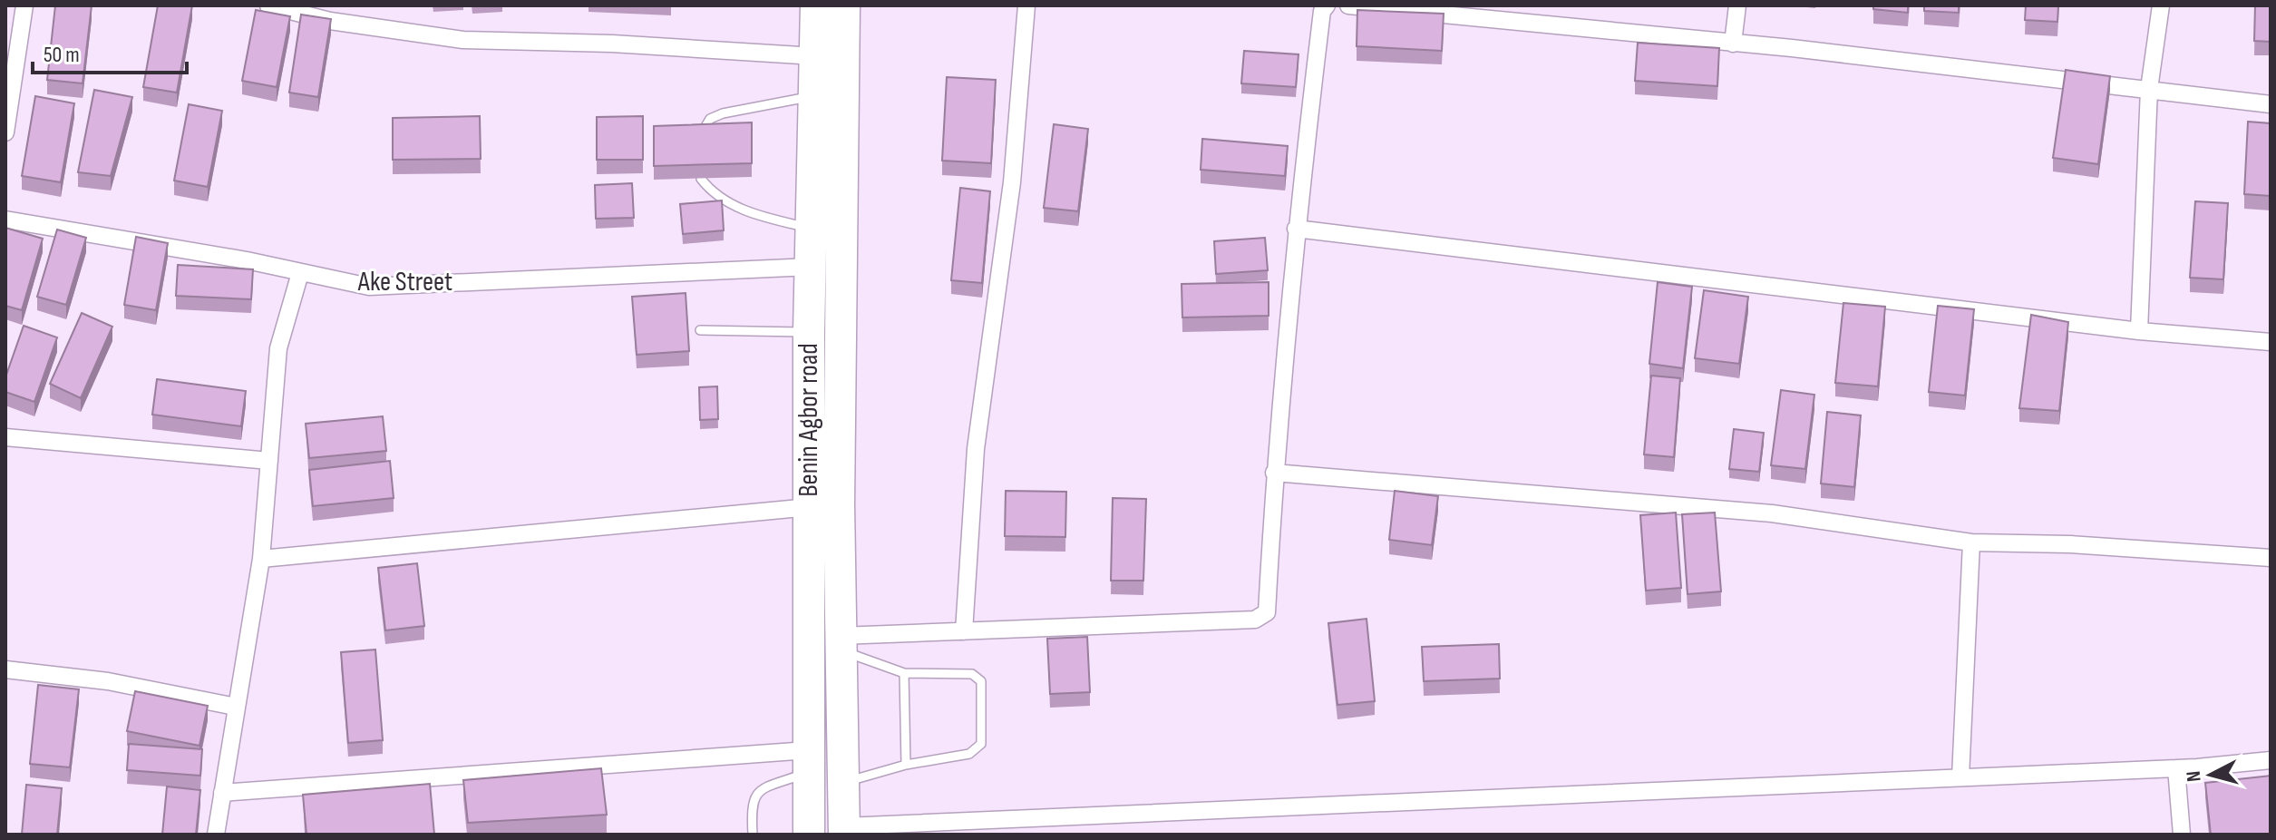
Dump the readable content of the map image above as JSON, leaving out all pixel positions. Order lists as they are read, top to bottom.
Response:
{
  "streets": {
    "highway": ["Benin Agbor road"],
    "street": ["Ake Street"]
  },
  "crossings": [
    ["Ake Street", "Benin Agbor road"]
  ],
  "scale_bar": "50 m",
  "north": "left"
}
